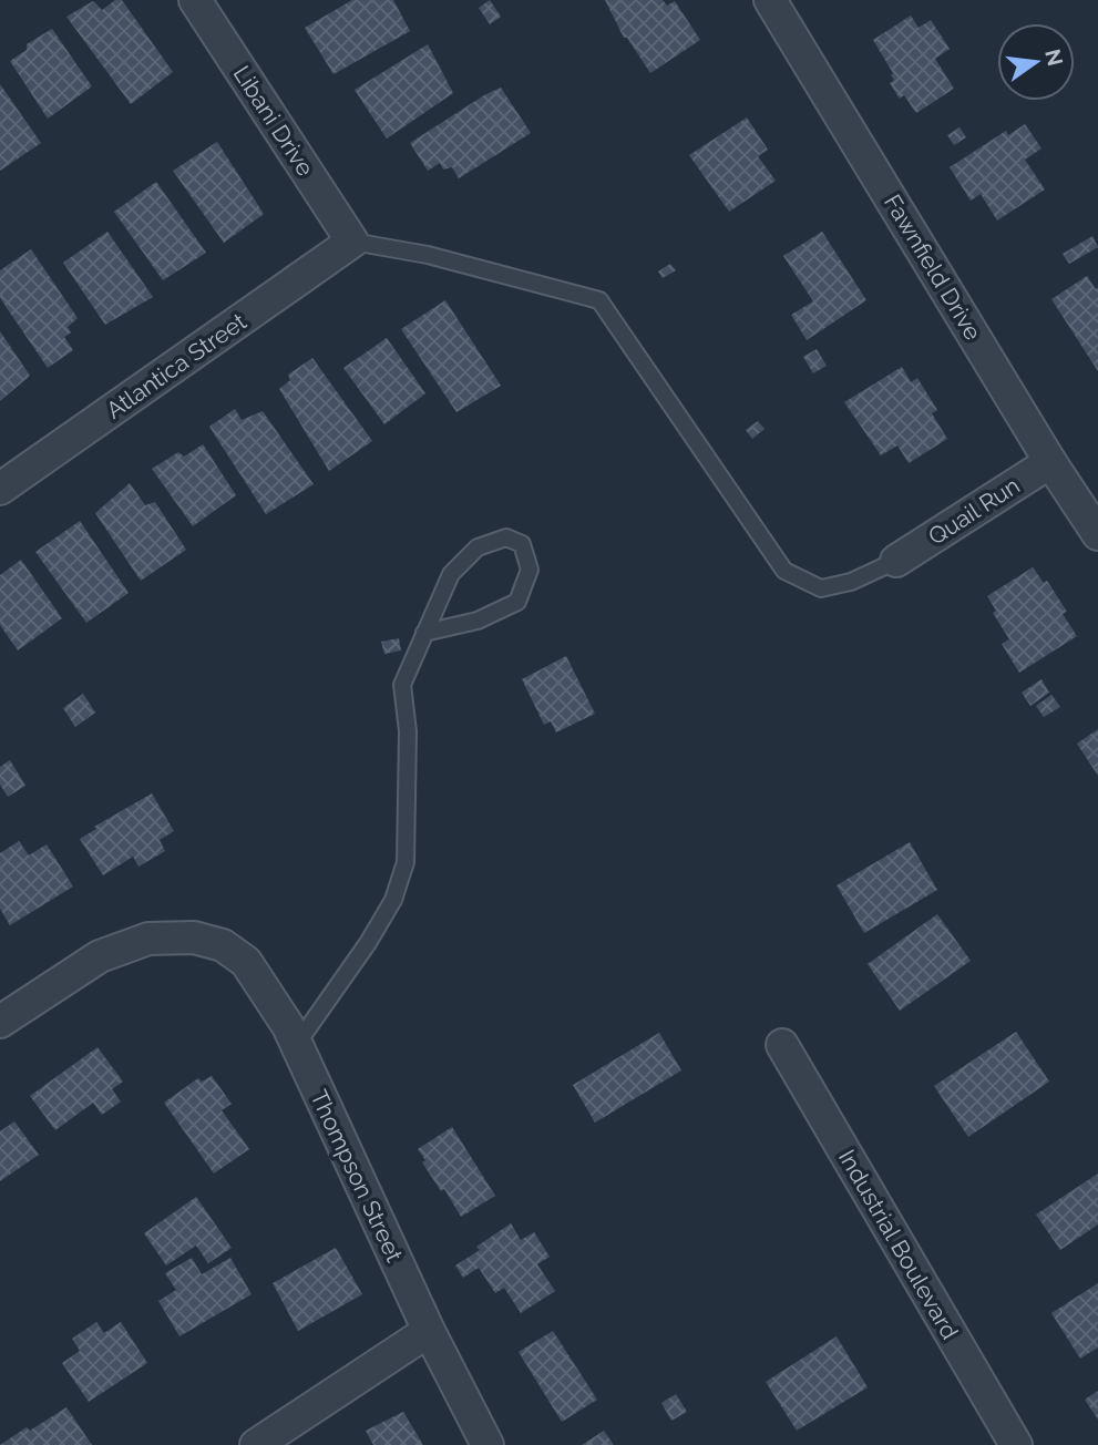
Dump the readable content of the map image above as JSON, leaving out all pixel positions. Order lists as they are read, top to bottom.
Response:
{
  "streets": {
    "street": [
      "Libani Drive",
      "Fawnfield Drive",
      "Atlantica Street",
      "Quail Run",
      "Thompson Street",
      "Industrial Boulevard"
    ]
  },
  "crossings": [
    ["Libani Drive", "Atlantica Street"],
    ["Fawnfield Drive", "Quail Run"]
  ],
  "north": "right"
}
